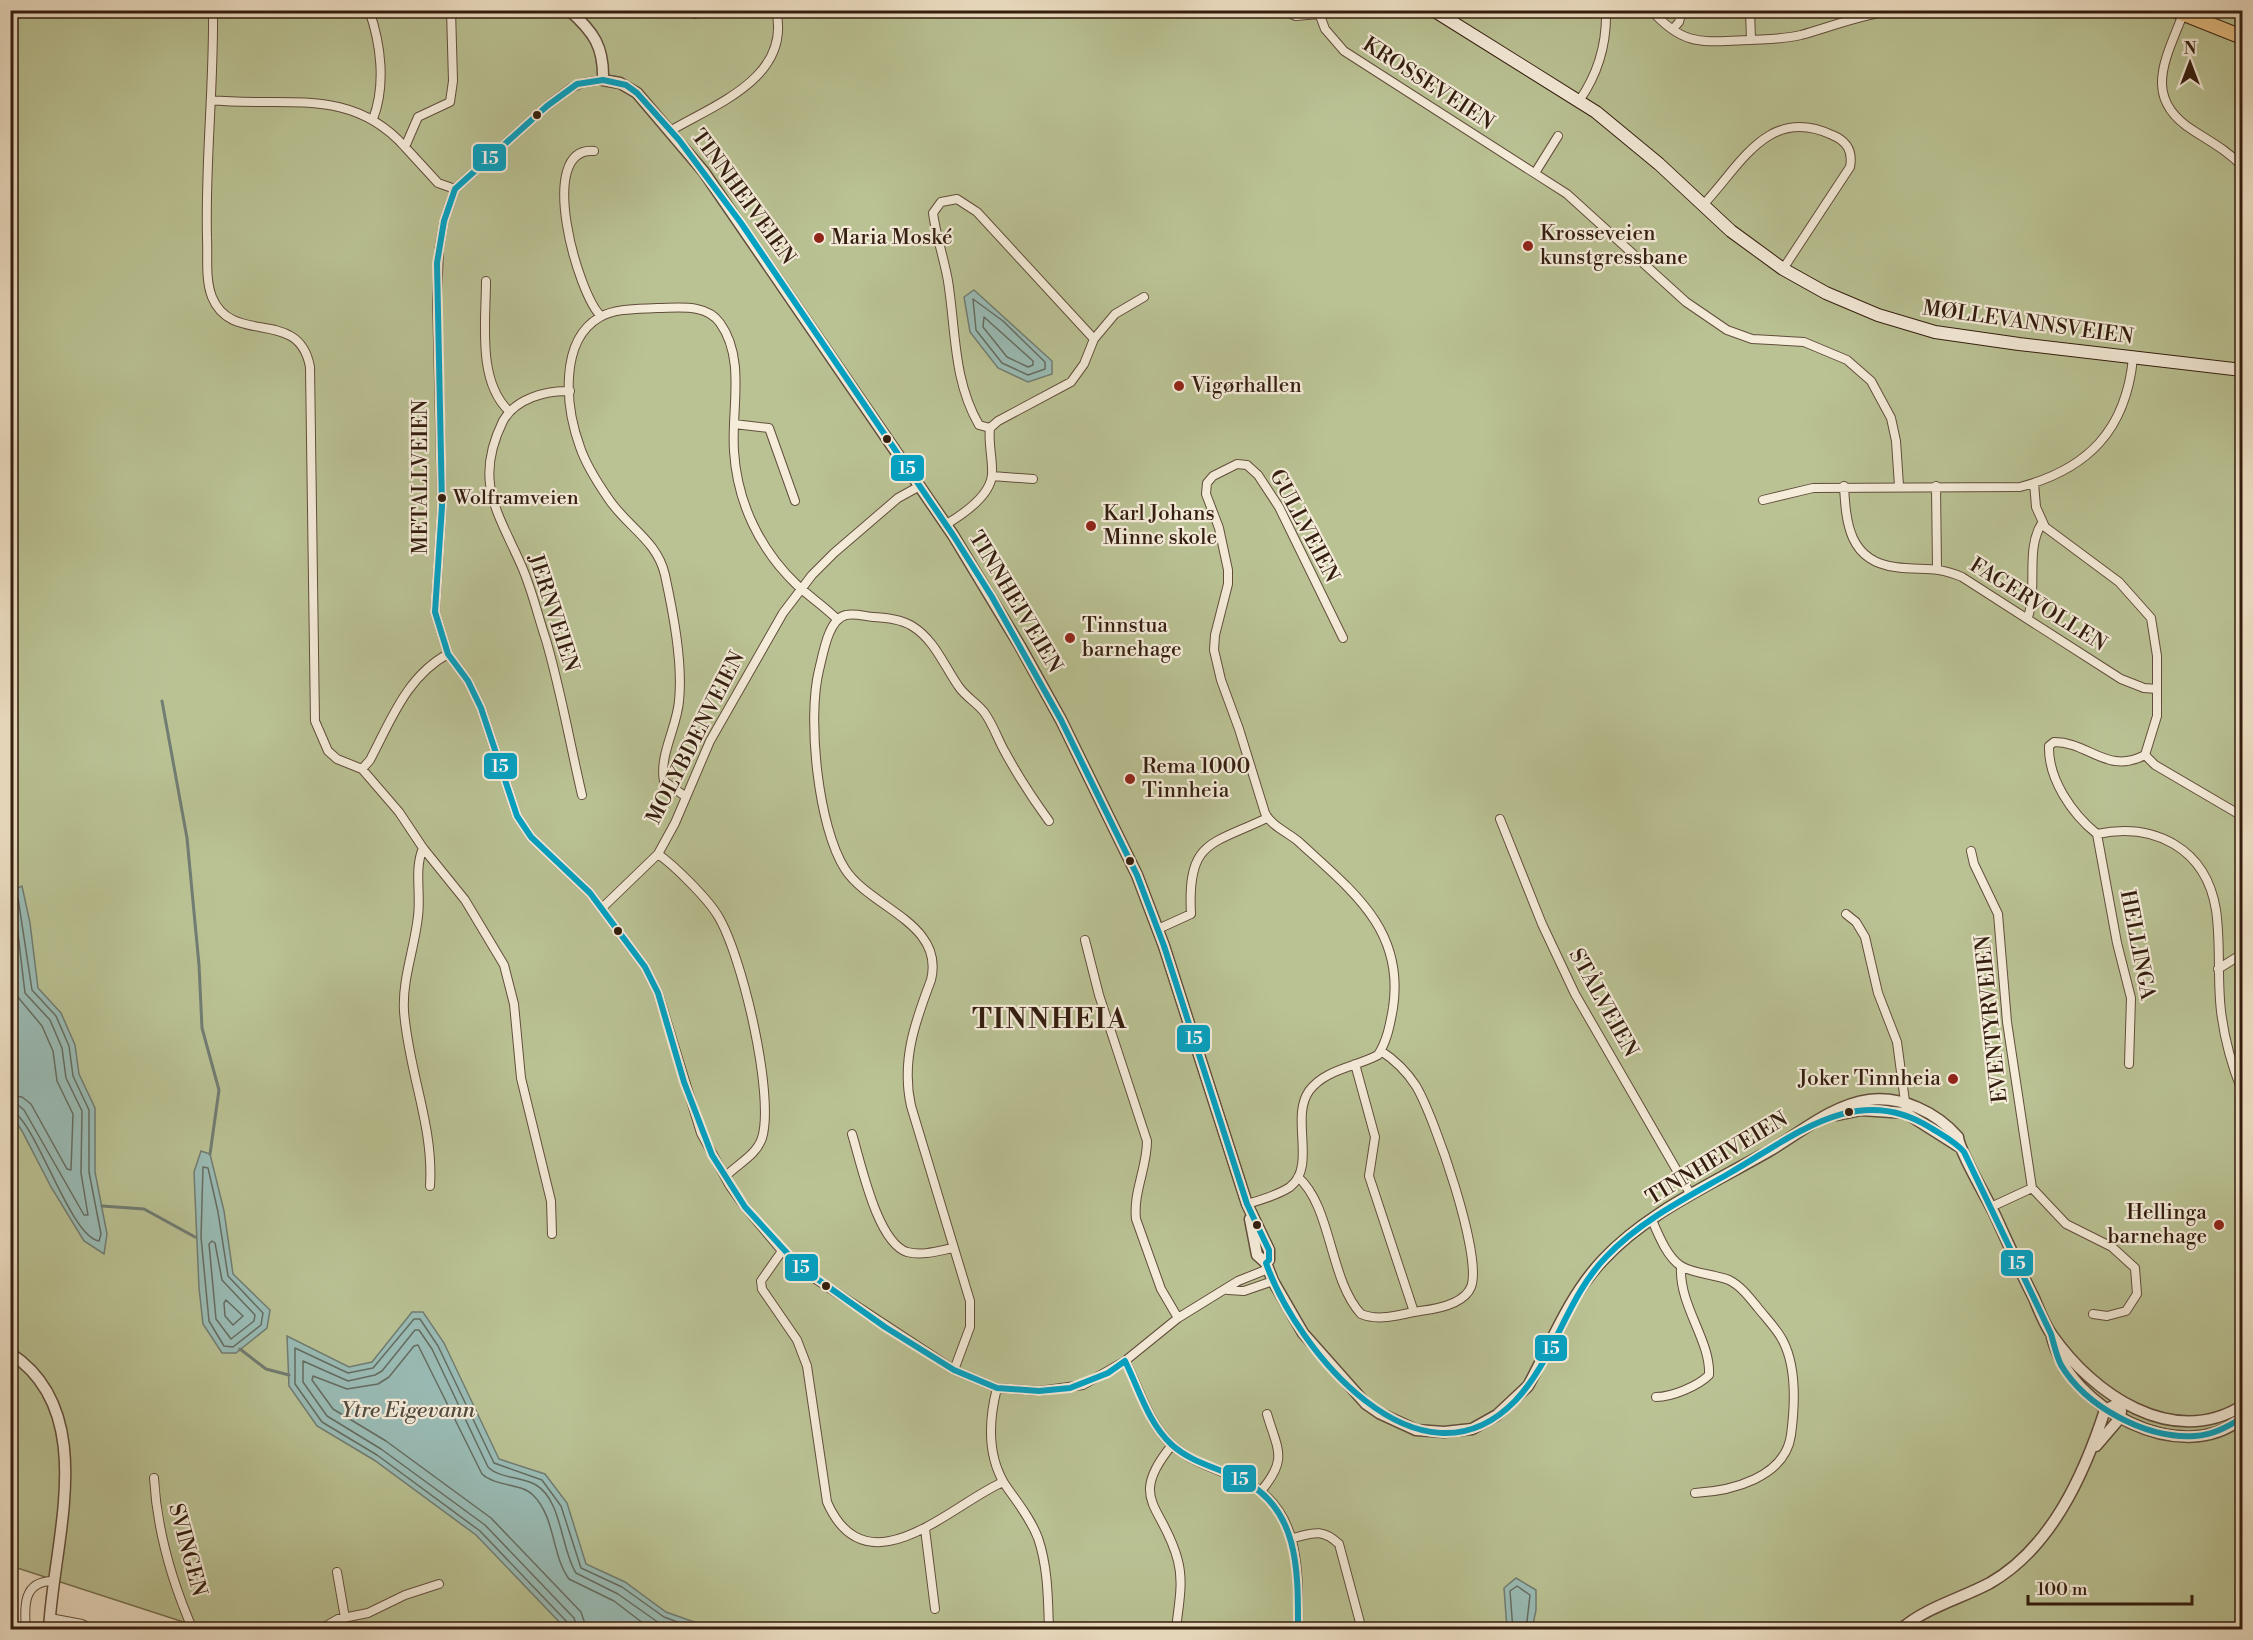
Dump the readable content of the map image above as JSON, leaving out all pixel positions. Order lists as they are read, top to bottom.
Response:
{
  "streets": {
    "main road": ["MØLLEVANNSVEIEN"],
    "street": [
      "KROSSEVEIEN",
      "TINNHEIVEIEN",
      "METALLVEIEN",
      "GULLVEIEN",
      "FAGERVOLLEN",
      "JERNVEIEN",
      "MOLYBDENVEIEN",
      "HELLINGA",
      "STÅLVEIEN",
      "EVENTYRVEIEN",
      "SVINGEN"
    ]
  },
  "crossings": [
    ["TINNHEIVEIEN", "METALLVEIEN"],
    ["TINNHEIVEIEN", "MOLYBDENVEIEN"],
    ["TINNHEIVEIEN", "STÅLVEIEN"],
    ["METALLVEIEN", "MOLYBDENVEIEN"]
  ],
  "districts": ["TINNHEIA"],
  "water": ["Ytre Eigevann"],
  "places": [
    "Maria Moské",
    "Krosseveien kunstgressbane",
    "Vigørhallen",
    "Wolframveien",
    "Karl Johans Minne skole",
    "Tinnstua barnehage",
    "Rema 1000 Tinnheia",
    "Joker Tinnheia",
    "Hellinga barnehage"
  ],
  "lines": ["transit line 15"],
  "scale_bar": "100 m",
  "north": "top"
}
